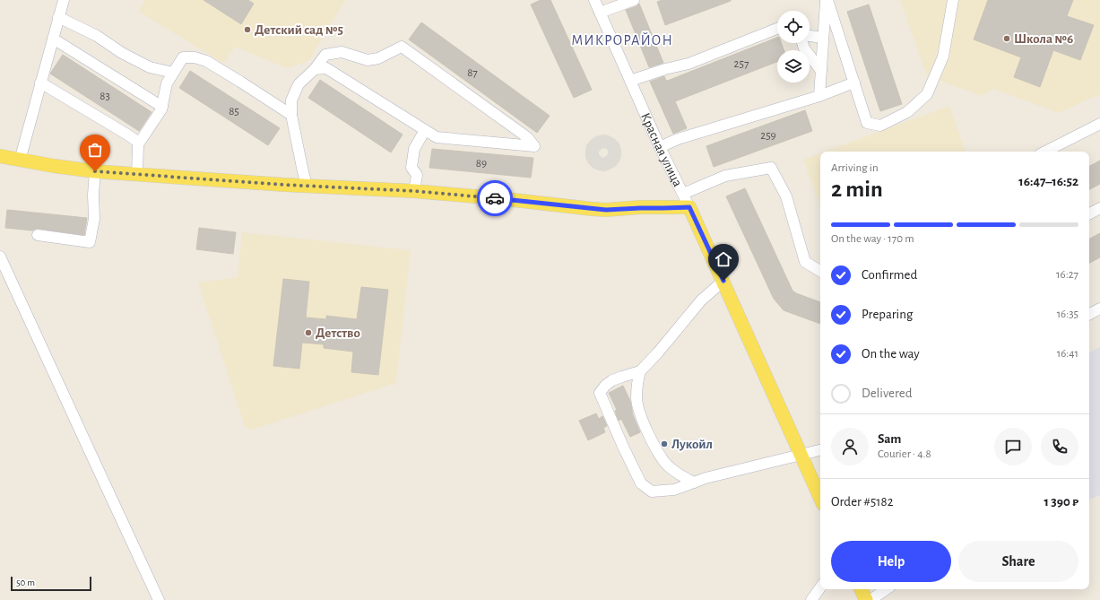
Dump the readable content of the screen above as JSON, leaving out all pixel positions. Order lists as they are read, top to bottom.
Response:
{
  "streets": {
    "main road": ["Красная улица"]
  },
  "districts": ["МИКРОРАЙОН"],
  "places": [
    "Детский сад №5",
    "Школа №6",
    "Детство",
    "Лукойл"
  ],
  "house_numbers": [
    "257",
    "87",
    "83",
    "85",
    "259",
    "89"
  ],
  "scale_bar": "50 m",
  "page": {
    "heading": ["2 min", "Arriving in", "16:47–16:52"],
    "panel": [
      "Sam",
      "Courier · 4.8",
      "Order #5182",
      "1 390 ₽"
    ],
    "bar": "On the way · 170 m",
    "list": [
      ["Confirmed", "16:27"],
      ["Preparing", "16:35"],
      ["On the way", "16:41"],
      "Delivered"
    ],
    "buttons": ["Help", "Share"],
    "scale": "50 m"
  }
}
